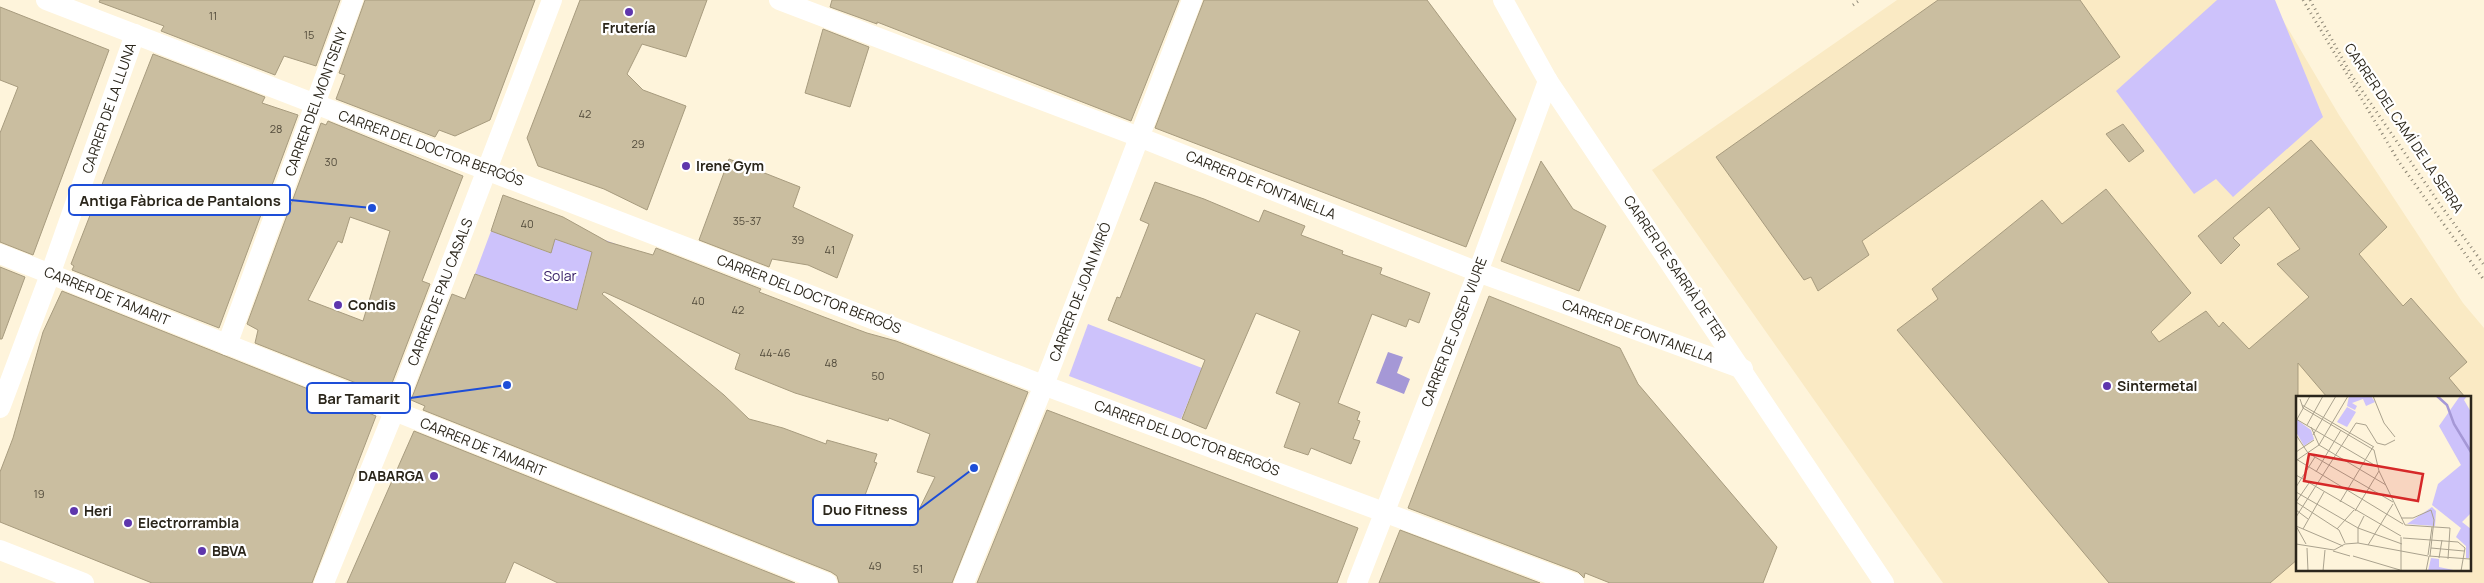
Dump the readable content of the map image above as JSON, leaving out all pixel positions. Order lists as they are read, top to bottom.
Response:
{
  "streets": {
    "street": [
      "CARRER DEL MONTSENY",
      "CARRER DE LA LLUNA",
      "CARRER DEL DOCTOR BERGÓS",
      "CARRER DE FONTANELLA",
      "CARRER DE SARRIÀ DE TER",
      "CARRER DE PAU CASALS",
      "CARRER DE JOAN MIRÓ",
      "CARRER DE TAMARIT",
      "CARRER DE JOSEP VIURE"
    ],
    "path": ["CARRER DEL CAMÍ DE LA SERRA"]
  },
  "crossings": [
    ["CARRER DEL MONTSENY", "CARRER DEL DOCTOR BERGÓS"],
    ["CARRER DEL MONTSENY", "CARRER DE TAMARIT"],
    ["CARRER DE LA LLUNA", "CARRER DEL DOCTOR BERGÓS"],
    ["CARRER DE LA LLUNA", "CARRER DE TAMARIT"],
    ["CARRER DEL DOCTOR BERGÓS", "CARRER DE PAU CASALS"],
    ["CARRER DEL DOCTOR BERGÓS", "CARRER DE JOAN MIRÓ"],
    ["CARRER DEL DOCTOR BERGÓS", "CARRER DE JOSEP VIURE"],
    ["CARRER DE FONTANELLA", "CARRER DE SARRIÀ DE TER"],
    ["CARRER DE FONTANELLA", "CARRER DE JOAN MIRÓ"],
    ["CARRER DE FONTANELLA", "CARRER DE JOSEP VIURE"],
    ["CARRER DE SARRIÀ DE TER", "CARRER DE JOSEP VIURE"],
    ["CARRER DE PAU CASALS", "CARRER DE TAMARIT"]
  ],
  "parks": ["Solar"],
  "places": [
    "Frutería",
    "Irene Gym",
    "Antiga Fàbrica de Pantalons",
    "Condis",
    "Bar Tamarit",
    "Sintermetal",
    "Duo Fitness",
    "DABARGA",
    "Heri",
    "Electrorrambla",
    "BBVA"
  ],
  "house_numbers": [
    "11",
    "15",
    "42",
    "28",
    "29",
    "30",
    "35-37",
    "40",
    "39",
    "41",
    "40",
    "42",
    "44-46",
    "48",
    "50",
    "19",
    "49",
    "51"
  ]
}
